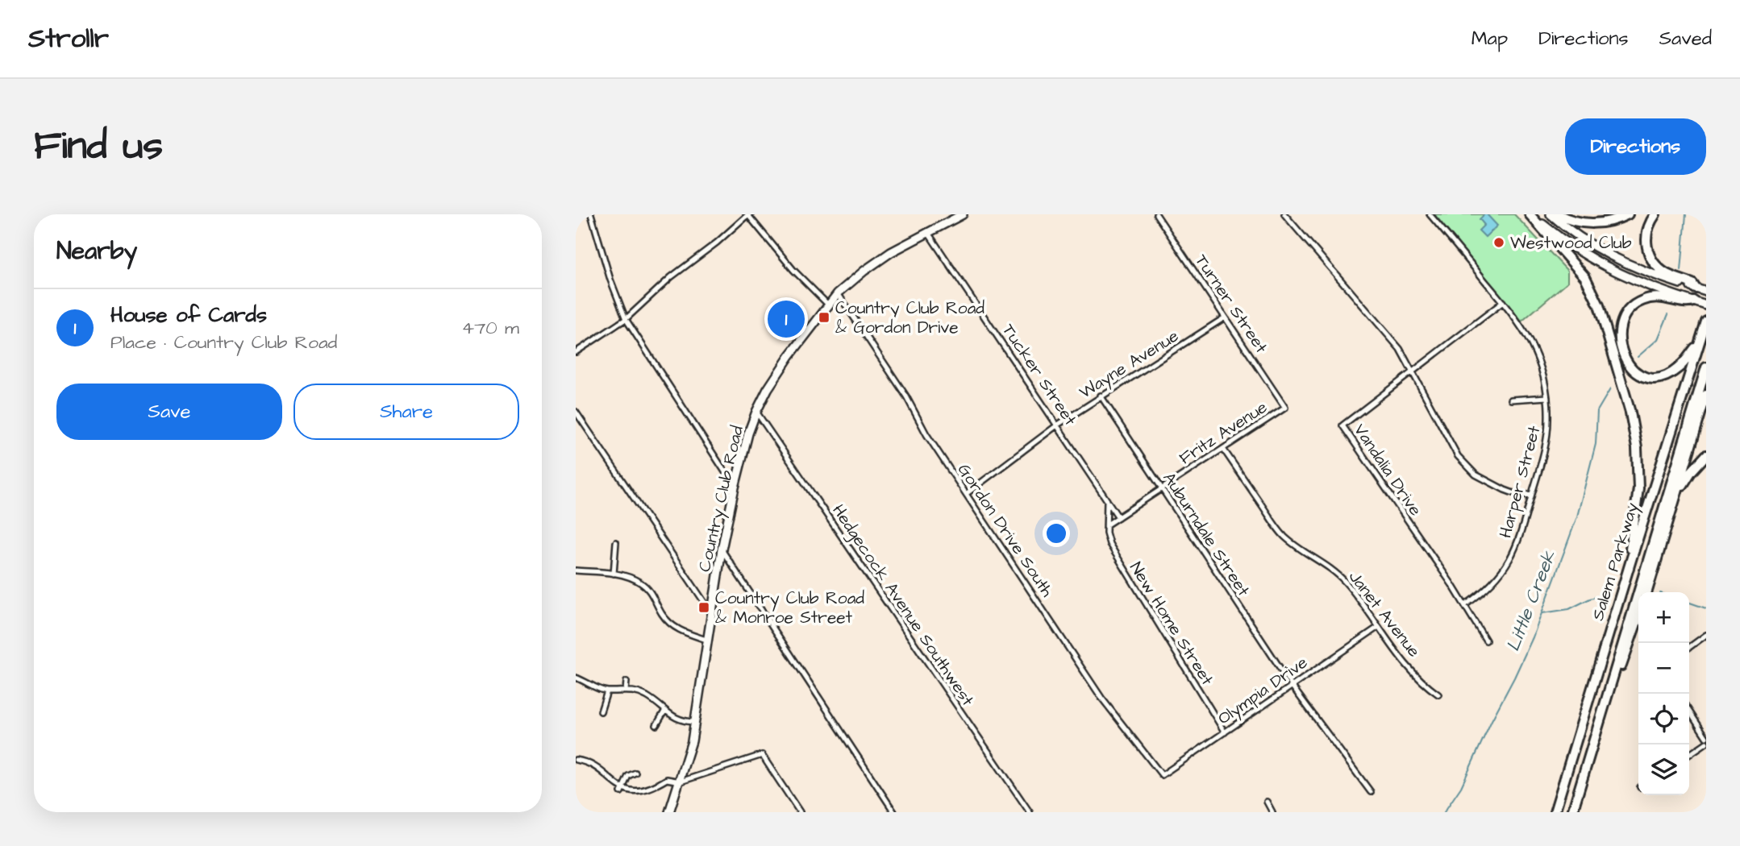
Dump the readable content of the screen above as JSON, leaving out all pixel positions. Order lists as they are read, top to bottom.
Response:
{
  "streets": {
    "highway": ["Salem Parkway"],
    "main road": ["Country Club Road"],
    "street": [
      "Turner Street",
      "Wayne Avenue",
      "Tucker Street",
      "Fritz Avenue",
      "Vandalia Drive",
      "Harper Street",
      "Gordon Drive South",
      "Auburndale Street",
      "Hedgecock Avenue Southwest",
      "Janet Avenue",
      "New Home Street",
      "Olympia Drive"
    ]
  },
  "crossings": [
    ["Turner Street", "Wayne Avenue"],
    ["Turner Street", "Fritz Avenue"],
    ["Wayne Avenue", "Tucker Street"],
    ["Wayne Avenue", "Gordon Drive South"],
    ["Wayne Avenue", "Auburndale Street"],
    ["Tucker Street", "Fritz Avenue"],
    ["Tucker Street", "Country Club Road"],
    ["Fritz Avenue", "Auburndale Street"],
    ["Fritz Avenue", "Janet Avenue"],
    ["Vandalia Drive", "Harper Street"],
    ["Country Club Road", "Gordon Drive South"],
    ["Country Club Road", "Hedgecock Avenue Southwest"],
    ["Gordon Drive South", "Olympia Drive"],
    ["Auburndale Street", "Olympia Drive"],
    ["Janet Avenue", "Olympia Drive"],
    ["New Home Street", "Olympia Drive"]
  ],
  "water": ["Little Creek"],
  "places": {
    "other": ["Westwood Club"],
    "transit": ["Country Club Road & Gordon Drive", "Country Club Road & Monroe Street"]
  },
  "page": {
    "header": "Strollr",
    "nav": ["Map", "Directions", "Saved"],
    "buttons": [
      "Directions",
      ["Save", "Share"]
    ],
    "title": "Find us",
    "heading": "Nearby",
    "list": [
      {
        "mark": "1",
        "name": "House of Cards",
        "note": "Place · Country Club Road",
        "value": "470 m"
      }
    ],
    "pins": "1",
    "map_buttons": ["+", "−"]
  }
}
